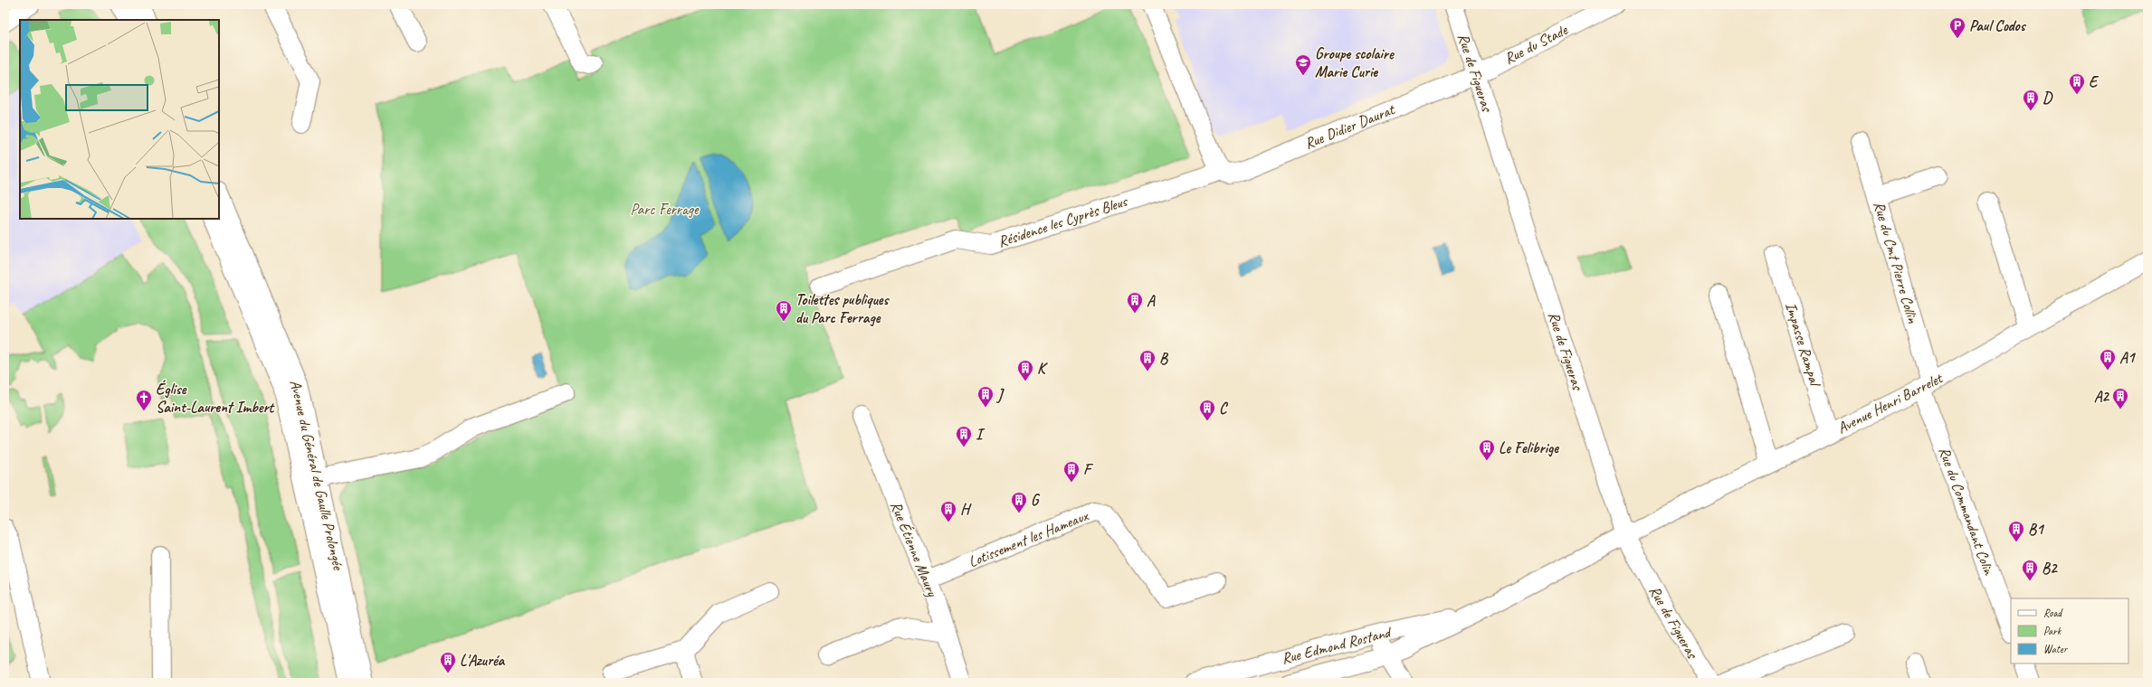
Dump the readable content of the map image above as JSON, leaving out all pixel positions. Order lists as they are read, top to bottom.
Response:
{
  "streets": {
    "street": [
      "Rue du Stade",
      "Rue de Figueras",
      "Rue Didier Daurat",
      "Résidence les Cyprès Bleus",
      "Rue du Cmt Pierre Collin",
      "Impasse Rampal",
      "Avenue Henri Barrelet",
      "Avenue du Général de Gaulle Prolongée",
      "Rue du Commandant Colin",
      "Lotissement les Hameaux",
      "Rue Étienne Maury",
      "Rue Edmond Rostand"
    ]
  },
  "crossings": [
    ["Rue du Stade", "Rue de Figueras"],
    ["Rue du Stade", "Rue Didier Daurat"],
    ["Rue de Figueras", "Rue Didier Daurat"],
    ["Rue de Figueras", "Avenue Henri Barrelet"],
    ["Rue de Figueras", "Rue Edmond Rostand"],
    ["Rue Didier Daurat", "Résidence les Cyprès Bleus"],
    ["Rue du Cmt Pierre Collin", "Avenue Henri Barrelet"],
    ["Rue du Cmt Pierre Collin", "Rue du Commandant Colin"],
    ["Impasse Rampal", "Avenue Henri Barrelet"],
    ["Avenue Henri Barrelet", "Rue du Commandant Colin"],
    ["Avenue Henri Barrelet", "Rue Edmond Rostand"],
    ["Lotissement les Hameaux", "Rue Étienne Maury"]
  ],
  "parks": ["Parc Ferrage"],
  "places": {
    "parking": ["Paul Codos"],
    "school or university": ["Groupe scolaire Marie Curie"],
    "building": [
      "E",
      "D",
      "A",
      "Toilettes publiques du Parc Ferrage",
      "A1",
      "B",
      "K",
      "J",
      "A2",
      "C",
      "I",
      "Le Felibrige",
      "F",
      "G",
      "H",
      "B1",
      "B2",
      "L'Azuréa"
    ],
    "church": ["Église Saint-Laurent Imbert"]
  },
  "legend": ["Road", "Park", "Water"]
}
